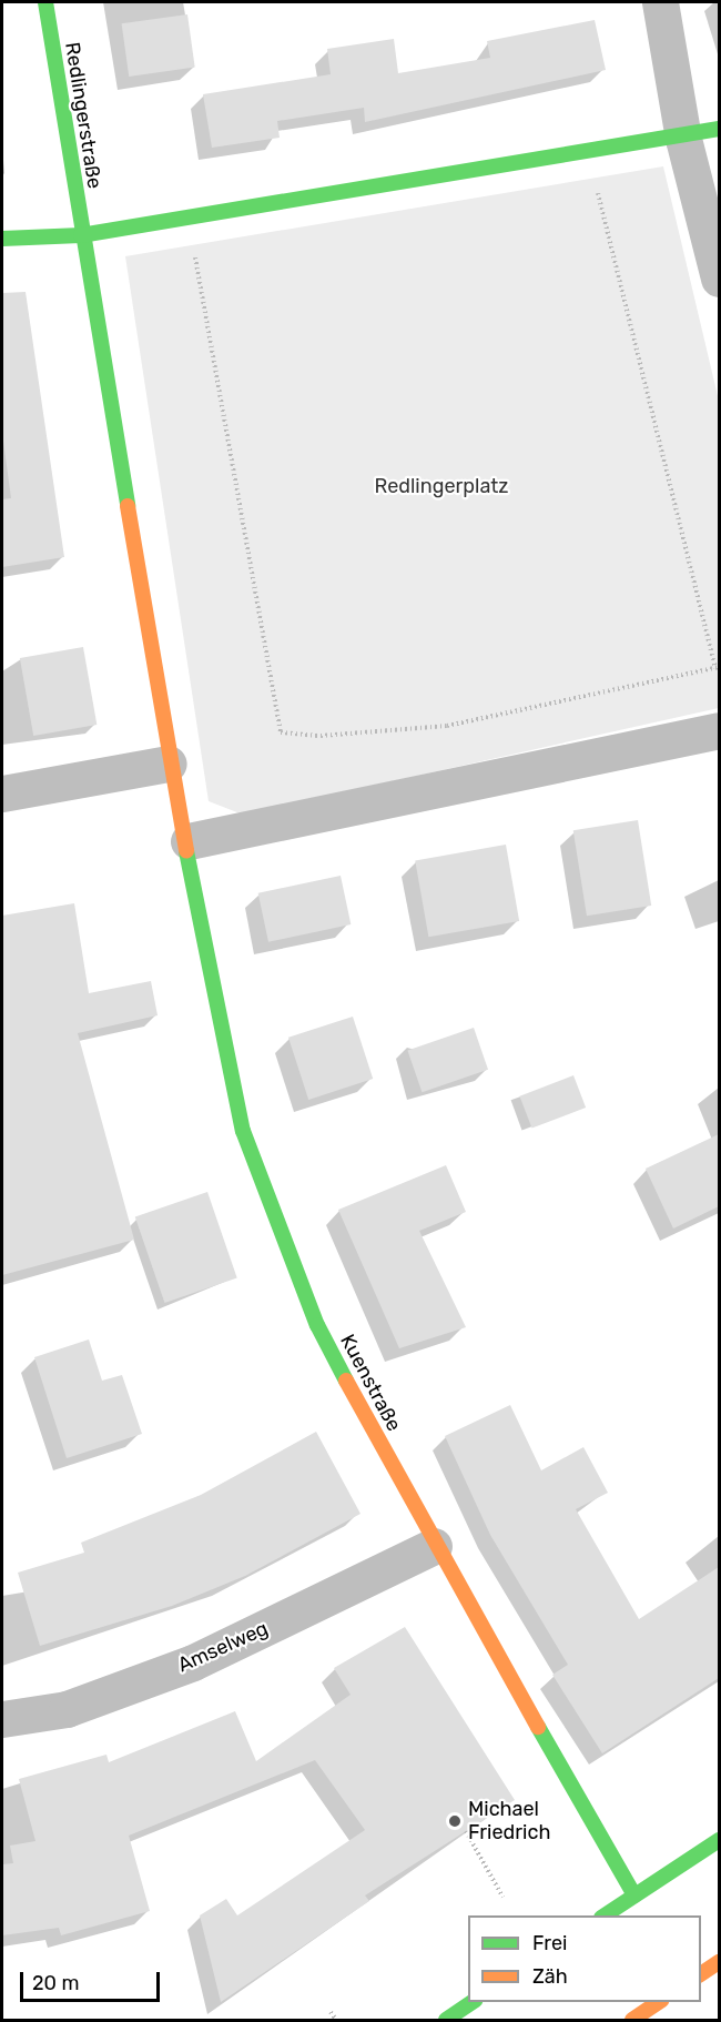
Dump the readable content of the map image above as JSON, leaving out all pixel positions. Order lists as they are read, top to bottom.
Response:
{
  "streets": {
    "street": ["Redlingerstraße", "Kuenstraße", "Amselweg"]
  },
  "crossings": [
    ["Kuenstraße", "Amselweg"]
  ],
  "parks": ["Redlingerplatz"],
  "places": ["Michael Friedrich"],
  "legend": ["Frei", "Zäh"],
  "scale_bar": "20 m"
}
